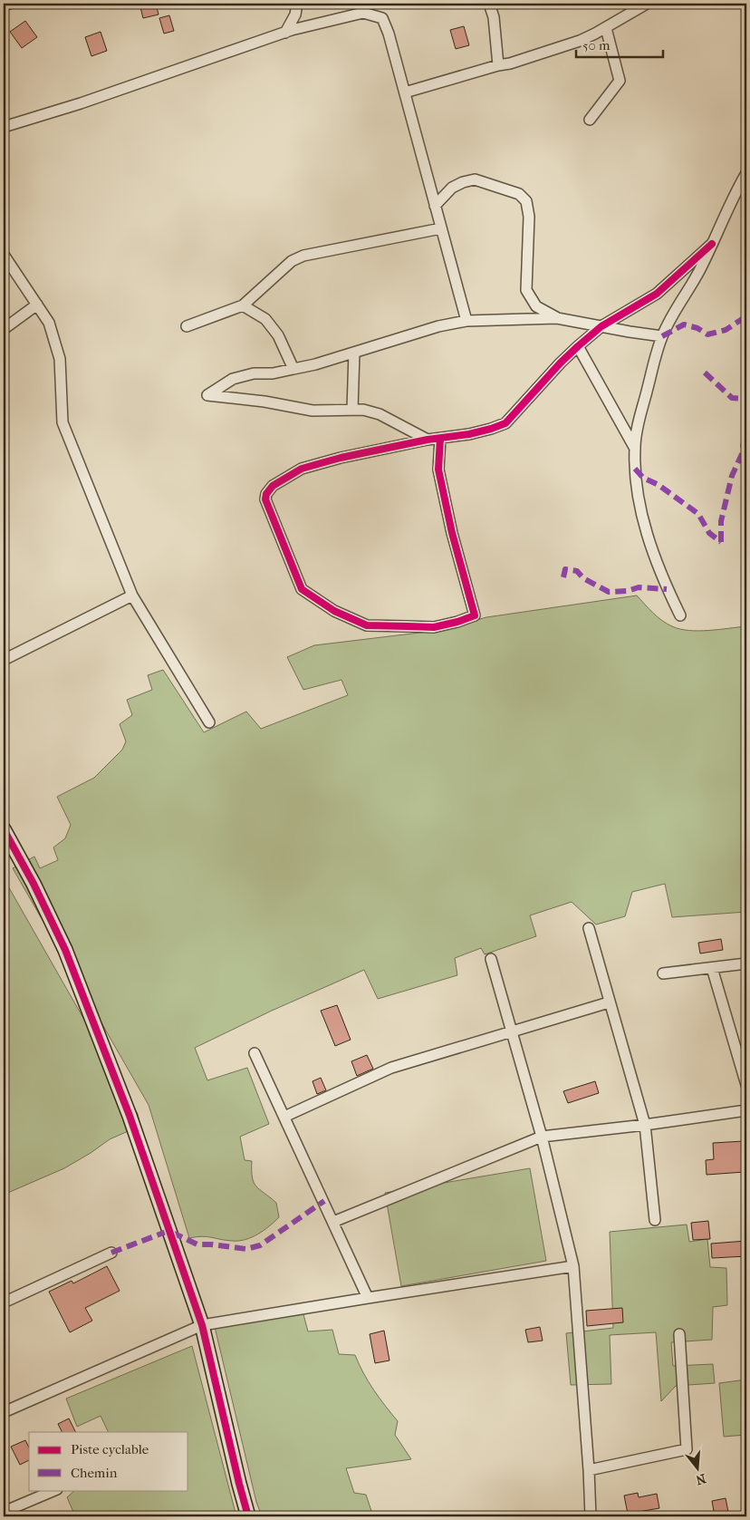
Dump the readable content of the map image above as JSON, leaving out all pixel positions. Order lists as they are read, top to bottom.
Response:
{
  "legend": ["Piste cyclable", "Chemin"],
  "scale_bar": "50 m",
  "north": "bottom"
}
